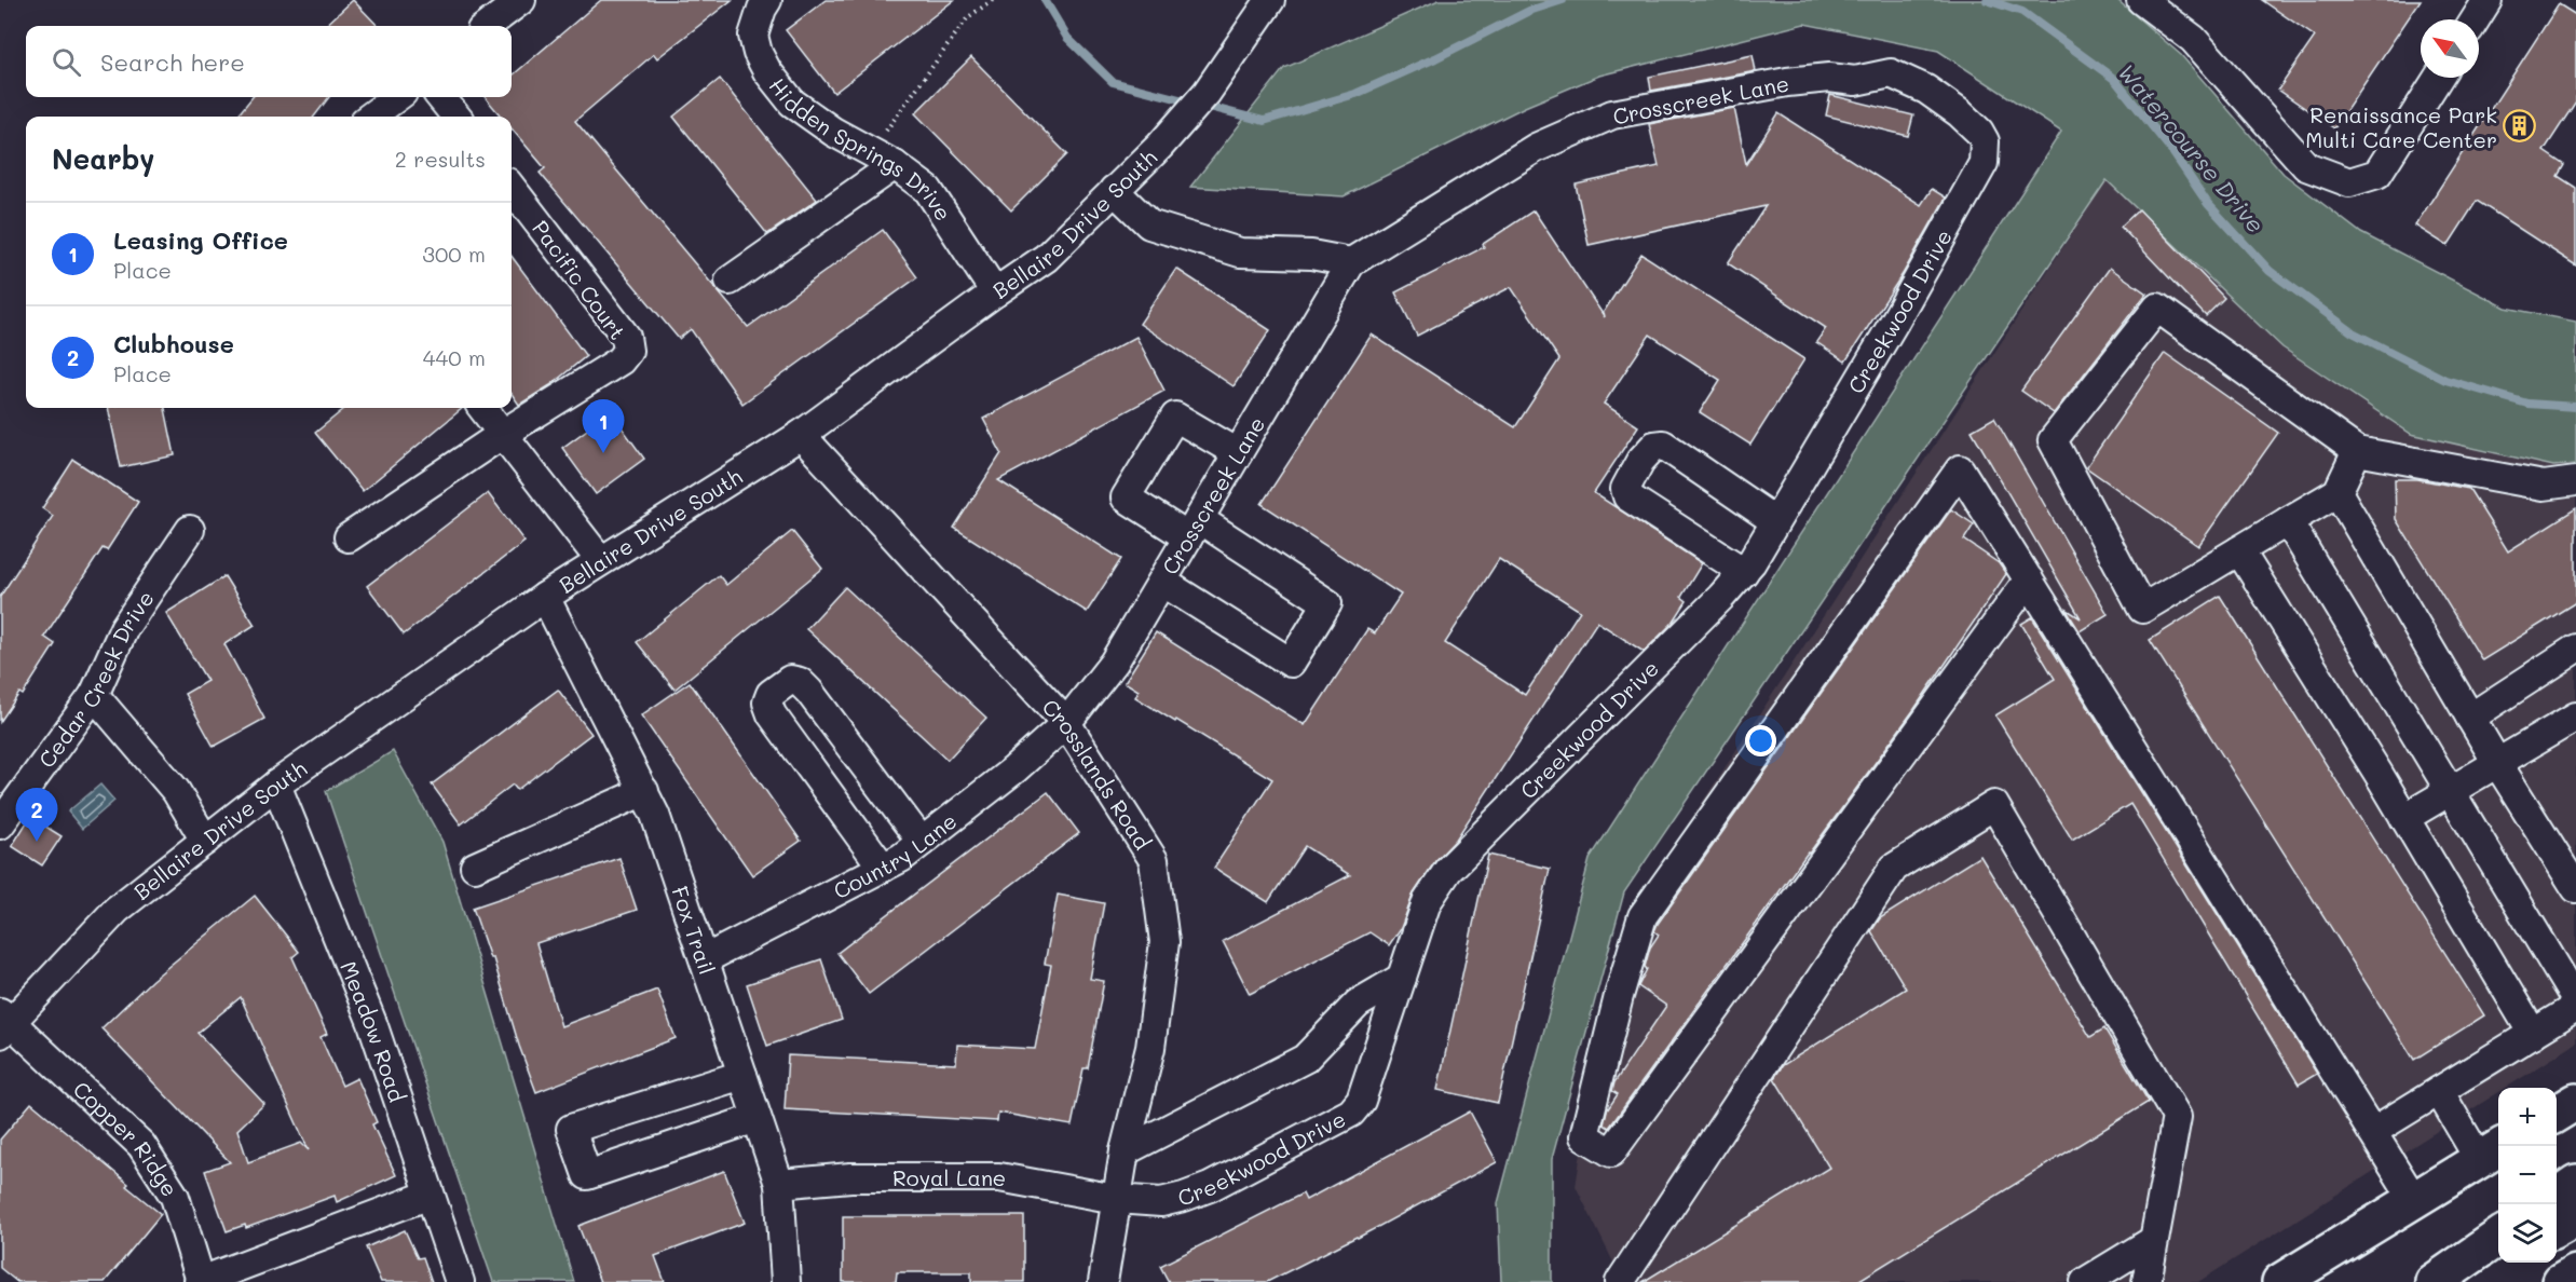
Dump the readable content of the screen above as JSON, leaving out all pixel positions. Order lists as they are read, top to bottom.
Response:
{
  "streets": {
    "street": [
      "Crosscreek Lane",
      "Hidden Springs Drive",
      "Bellaire Drive South",
      "Pacific Court",
      "Creekwood Drive",
      "Cedar Creek Drive",
      "Crosslands Road",
      "Country Lane",
      "Fox Trail",
      "Meadow Road",
      "Copper Ridge",
      "Royal Lane"
    ]
  },
  "crossings": [
    ["Crosscreek Lane", "Creekwood Drive"],
    ["Crosscreek Lane", "Crosslands Road"],
    ["Crosscreek Lane", "Country Lane"],
    ["Hidden Springs Drive", "Bellaire Drive South"],
    ["Bellaire Drive South", "Crosslands Road"],
    ["Bellaire Drive South", "Fox Trail"],
    ["Bellaire Drive South", "Meadow Road"],
    ["Bellaire Drive South", "Copper Ridge"],
    ["Creekwood Drive", "Crosslands Road"],
    ["Creekwood Drive", "Royal Lane"],
    ["Crosslands Road", "Country Lane"],
    ["Crosslands Road", "Royal Lane"],
    ["Country Lane", "Fox Trail"],
    ["Fox Trail", "Royal Lane"]
  ],
  "water": ["Watercourse Drive"],
  "places": {
    "building": ["Renaissance Park Multi Care Center"]
  },
  "north": "top left",
  "page": {
    "search": "Search here",
    "heading": ["Nearby", "2 results"],
    "list": [
      {
        "mark": "1",
        "name": "Leasing Office",
        "note": "Place",
        "value": "300 m"
      },
      {
        "mark": "2",
        "name": "Clubhouse",
        "note": "Place",
        "value": "440 m"
      }
    ],
    "pins": ["1", "2"],
    "map_buttons": ["+", "−"]
  }
}
